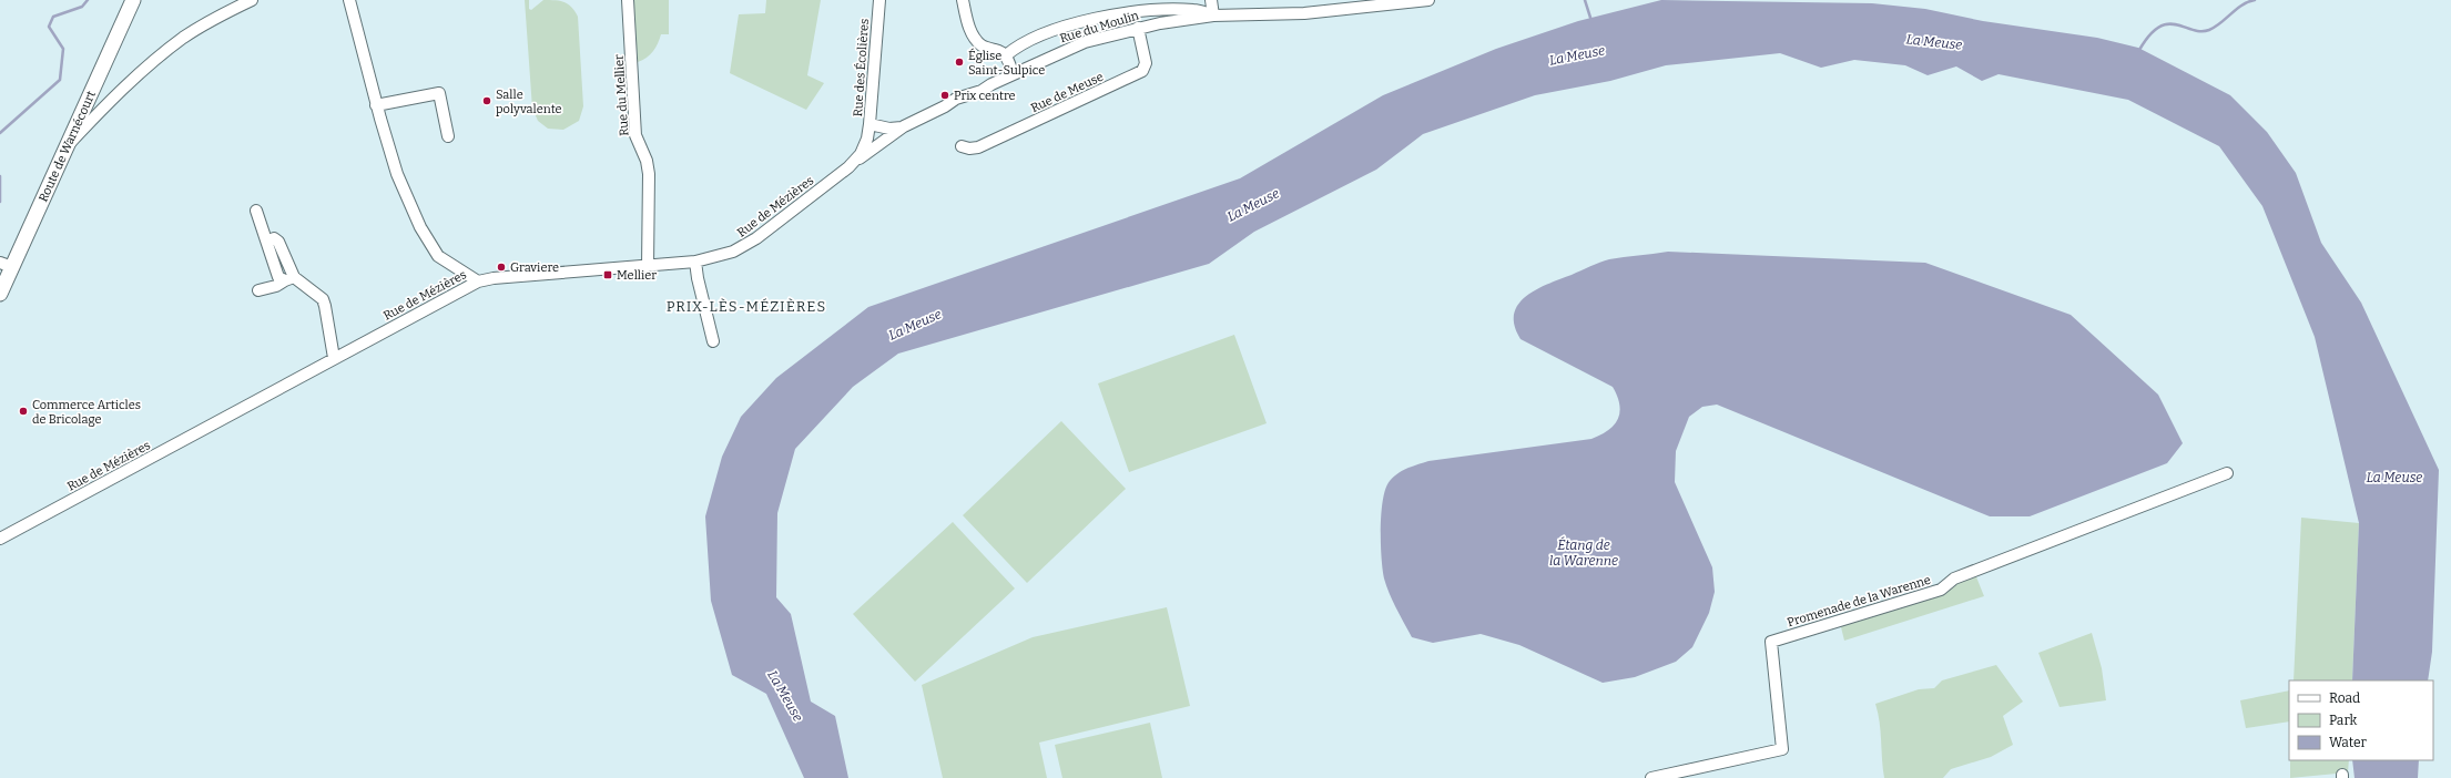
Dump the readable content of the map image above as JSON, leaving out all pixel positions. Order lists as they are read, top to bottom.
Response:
{
  "streets": {
    "main road": ["Route de Warnécourt"],
    "street": [
      "Rue du Moulin",
      "Rue des Écolières",
      "Rue de Meuse",
      "Rue du Mellier",
      "Rue de Mézières",
      "Promenade de la Warenne"
    ]
  },
  "crossings": [
    ["Rue du Moulin", "Rue des Écolières"],
    ["Rue du Moulin", "Rue de Meuse"],
    ["Rue du Moulin", "Rue de Mézières"],
    ["Rue des Écolières", "Rue de Mézières"],
    ["Rue du Mellier", "Rue de Mézières"]
  ],
  "districts": ["PRIX-LÈS-MÉZIÈRES"],
  "water": ["La Meuse", "Étang de la Warenne"],
  "places": {
    "other": [
      "Église Saint-Sulpice",
      "Prix centre",
      "Salle polyvalente",
      "Graviere",
      "Commerce Articles de Bricolage"
    ],
    "transit": ["Mellier"]
  },
  "legend": ["Road", "Park", "Water"]
}
